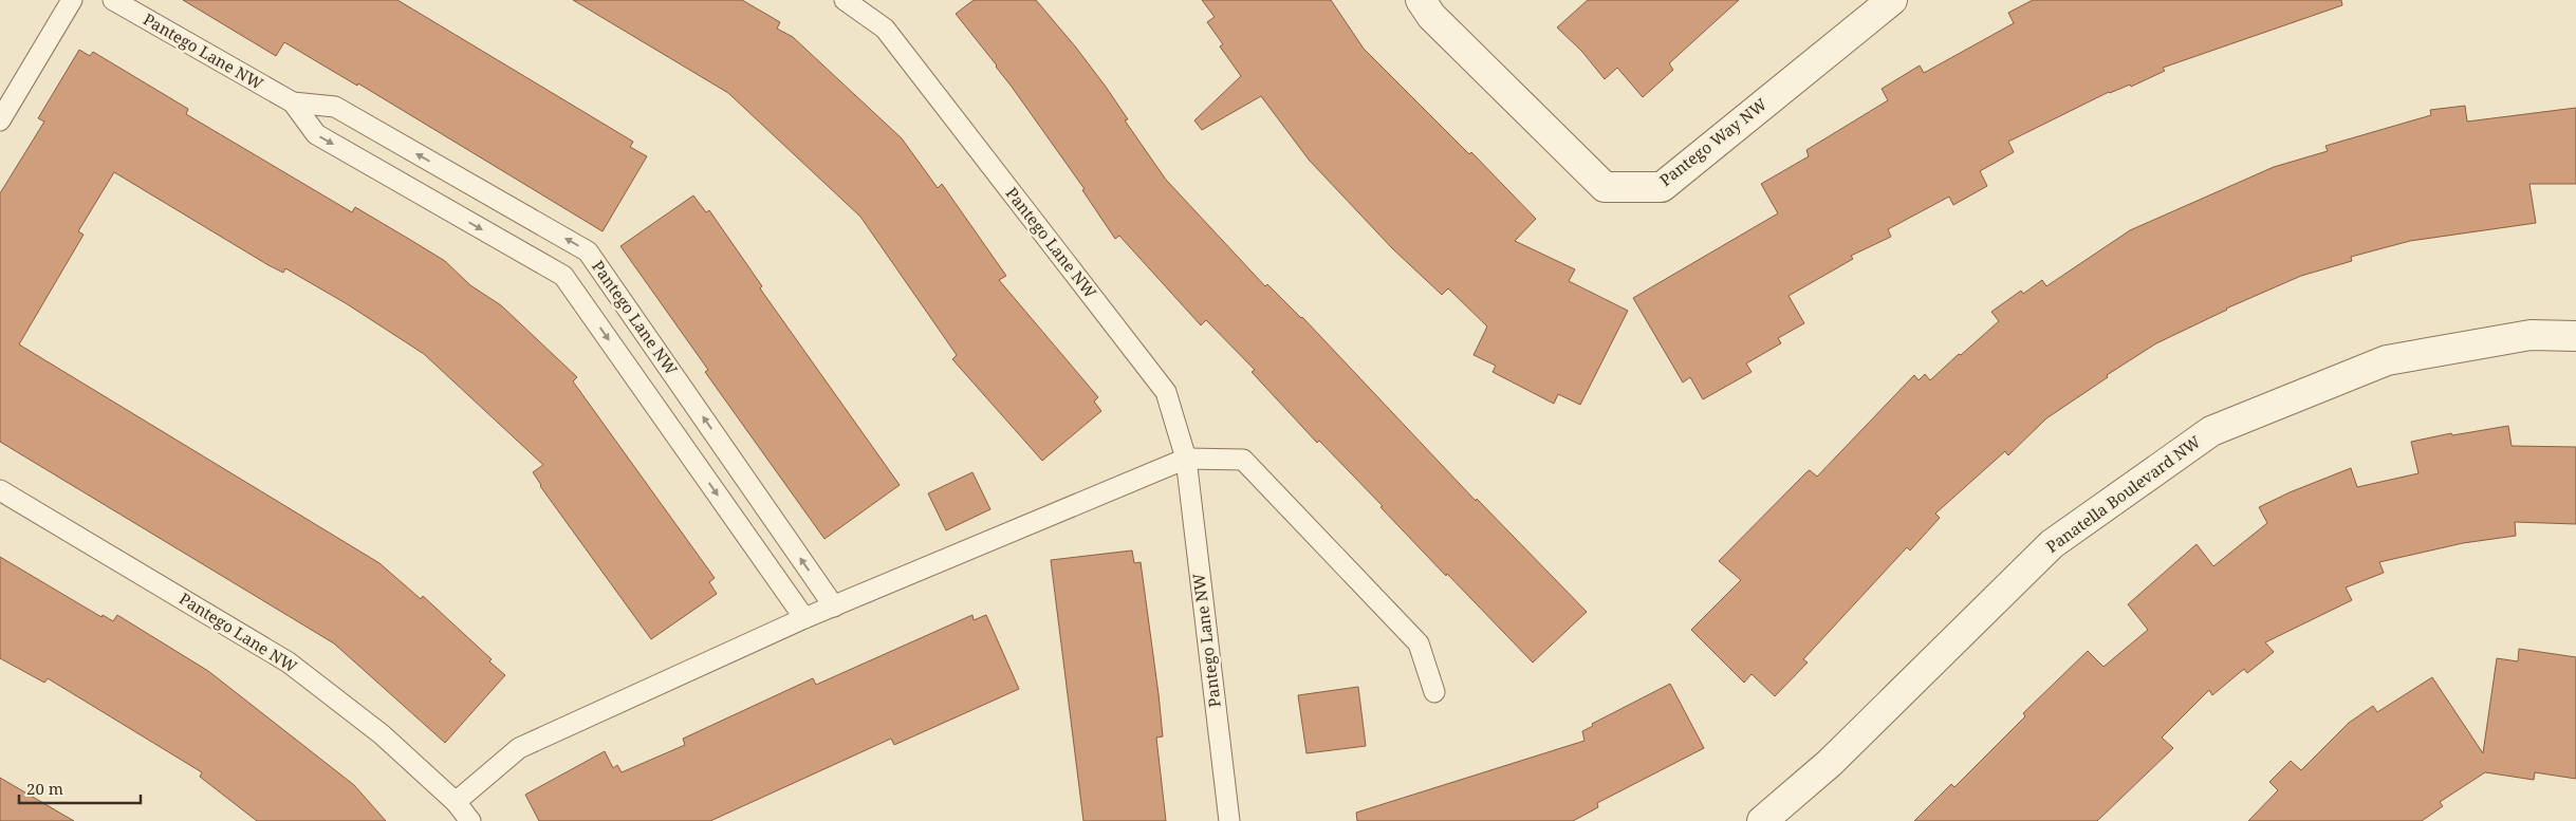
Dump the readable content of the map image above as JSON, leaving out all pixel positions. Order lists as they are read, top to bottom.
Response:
{
  "streets": {
    "street": ["Pantego Way NW", "Panatella Boulevard NW"],
    "lane": ["Pantego Lane NW"]
  },
  "scale_bar": "20 m"
}
